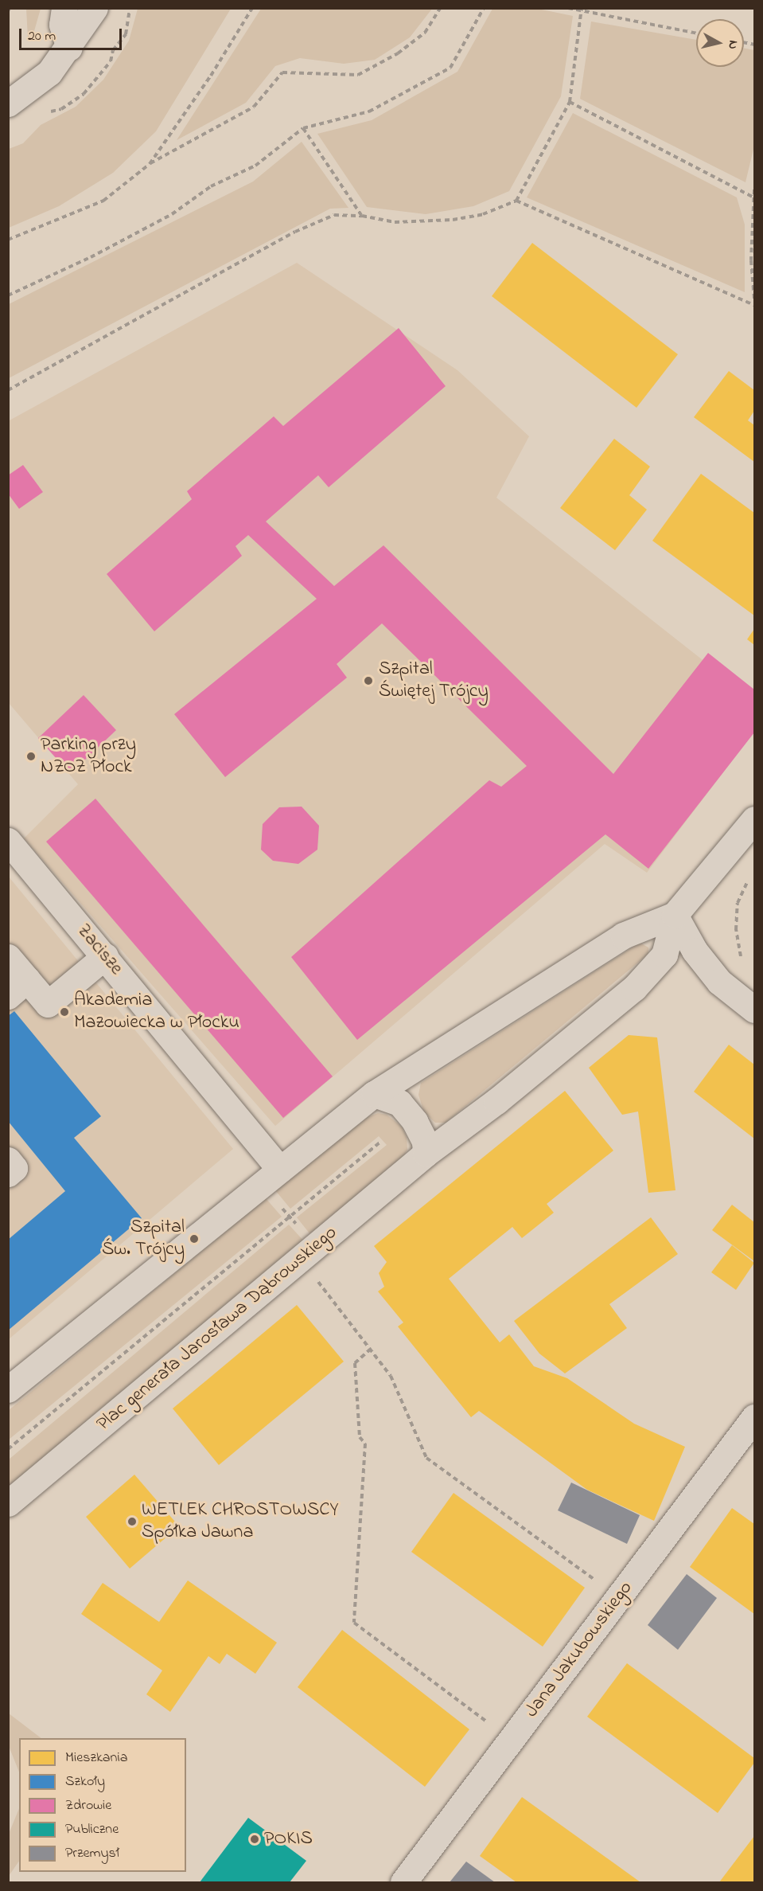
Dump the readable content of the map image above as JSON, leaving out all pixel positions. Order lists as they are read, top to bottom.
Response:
{
  "streets": {
    "street": ["Zacisze", "Plac generała Jarosława Dąbrowskiego", "Jana Jakubowskiego"]
  },
  "places": [
    "Szpital Świętej Trójcy",
    "Parking przy NZOZ Płock",
    "Akademia Mazowiecka w Płocku",
    "Szpital Św. Trójcy",
    "WETLEK CHROSTOWSCY Spółka Jawna",
    "POKIS"
  ],
  "legend": [
    "Mieszkania",
    "Szkoły",
    "Zdrowie",
    "Publiczne",
    "Przemysł"
  ],
  "scale_bar": "20 m",
  "north": "right"
}
